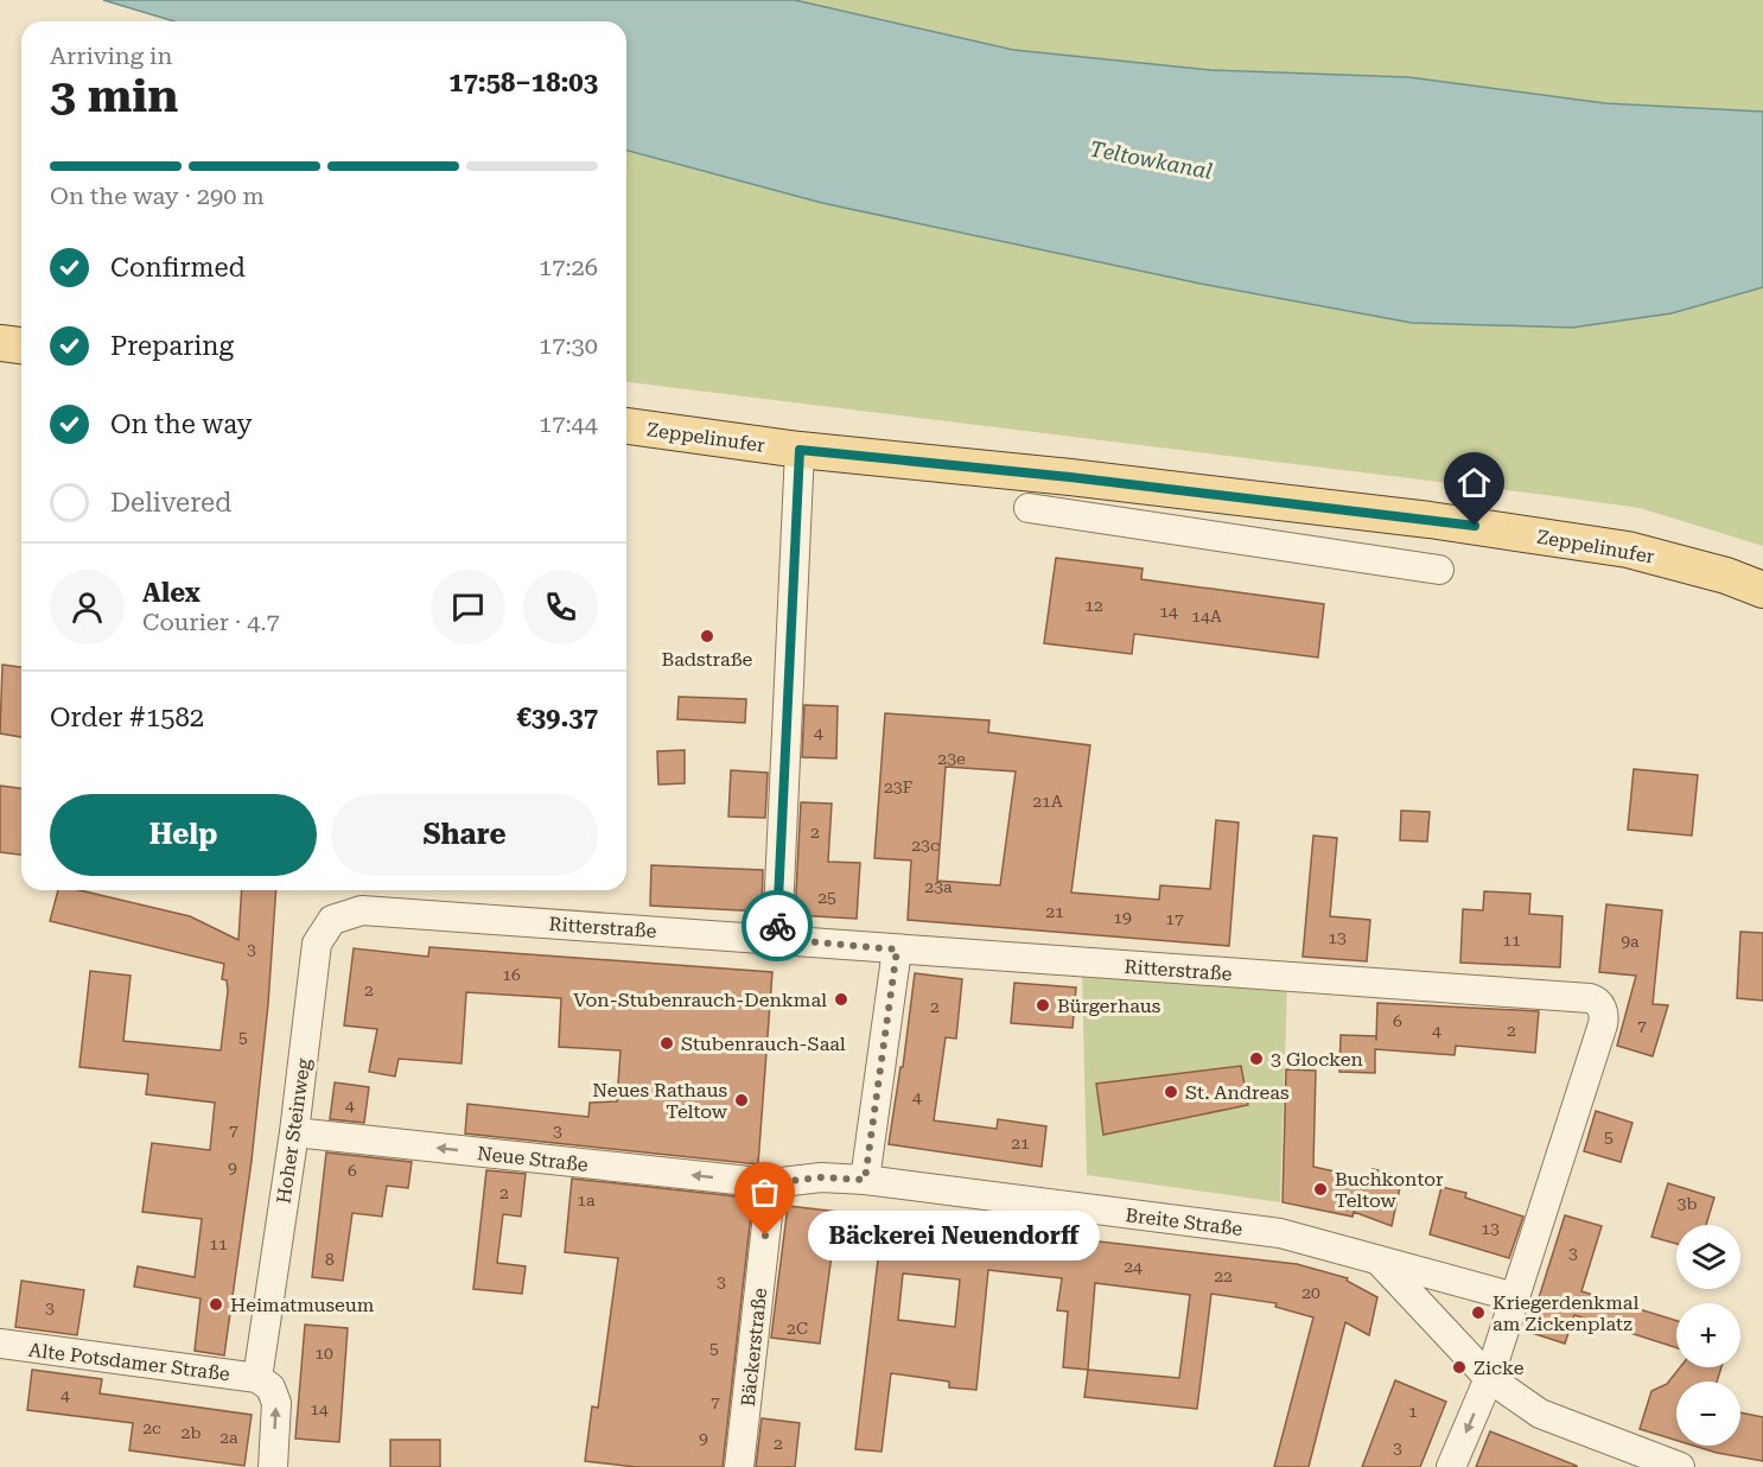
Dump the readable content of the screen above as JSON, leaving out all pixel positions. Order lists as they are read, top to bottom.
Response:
{
  "streets": {
    "main road": ["Zeppelinufer"],
    "street": [
      "Ritterstraße",
      "Hoher Steinweg",
      "Neue Straße",
      "Breite Straße",
      "Bäckerstraße",
      "Alte Potsdamer Straße"
    ]
  },
  "crossings": [
    ["Ritterstraße", "Hoher Steinweg"],
    ["Ritterstraße", "Breite Straße"],
    ["Hoher Steinweg", "Neue Straße"],
    ["Hoher Steinweg", "Alte Potsdamer Straße"],
    ["Neue Straße", "Breite Straße"],
    ["Neue Straße", "Bäckerstraße"],
    ["Breite Straße", "Bäckerstraße"]
  ],
  "one_way": ["Neue Straße"],
  "water": ["Teltowkanal"],
  "places": [
    "Badstraße",
    "Von-Stubenrauch-Denkmal",
    "Bürgerhaus",
    "Stubenrauch-Saal",
    "3 Glocken",
    "St. Andreas",
    "Neues Rathaus Teltow",
    "Buchkontor Teltow",
    "Bäckerei Neuendorff",
    "Heimatmuseum",
    "Kriegerdenkmal am Zickenplatz",
    "Zicke"
  ],
  "house_numbers": [
    "12",
    "14",
    "14A",
    "4",
    "23e",
    "23F",
    "21A",
    "2",
    "23c",
    "23a",
    "25",
    "21",
    "19",
    "17",
    "13",
    "11",
    "9a",
    "3",
    "16",
    "2",
    "2",
    "6",
    "7",
    "4",
    "2",
    "5",
    "4",
    "4",
    "7",
    "3",
    "5",
    "21",
    "9",
    "6",
    "2",
    "1a",
    "3b",
    "13",
    "11",
    "3",
    "8",
    "24",
    "22",
    "3",
    "20",
    "3",
    "2C",
    "5",
    "10",
    "4",
    "7",
    "14",
    "1",
    "2c",
    "2b",
    "2a",
    "9",
    "2",
    "3"
  ],
  "page": {
    "heading": ["3 min", "Arriving in", "17:58–18:03"],
    "panel": [
      "Alex",
      "Courier · 4.7",
      "Order #1582",
      "€39.37"
    ],
    "bar": "On the way · 290 m",
    "list": [
      ["Confirmed", "17:26"],
      ["Preparing", "17:30"],
      ["On the way", "17:44"],
      "Delivered"
    ],
    "buttons": ["Help", "Share"],
    "bubble": "Bäckerei Neuendorff",
    "map_buttons": ["+", "−"]
  }
}
